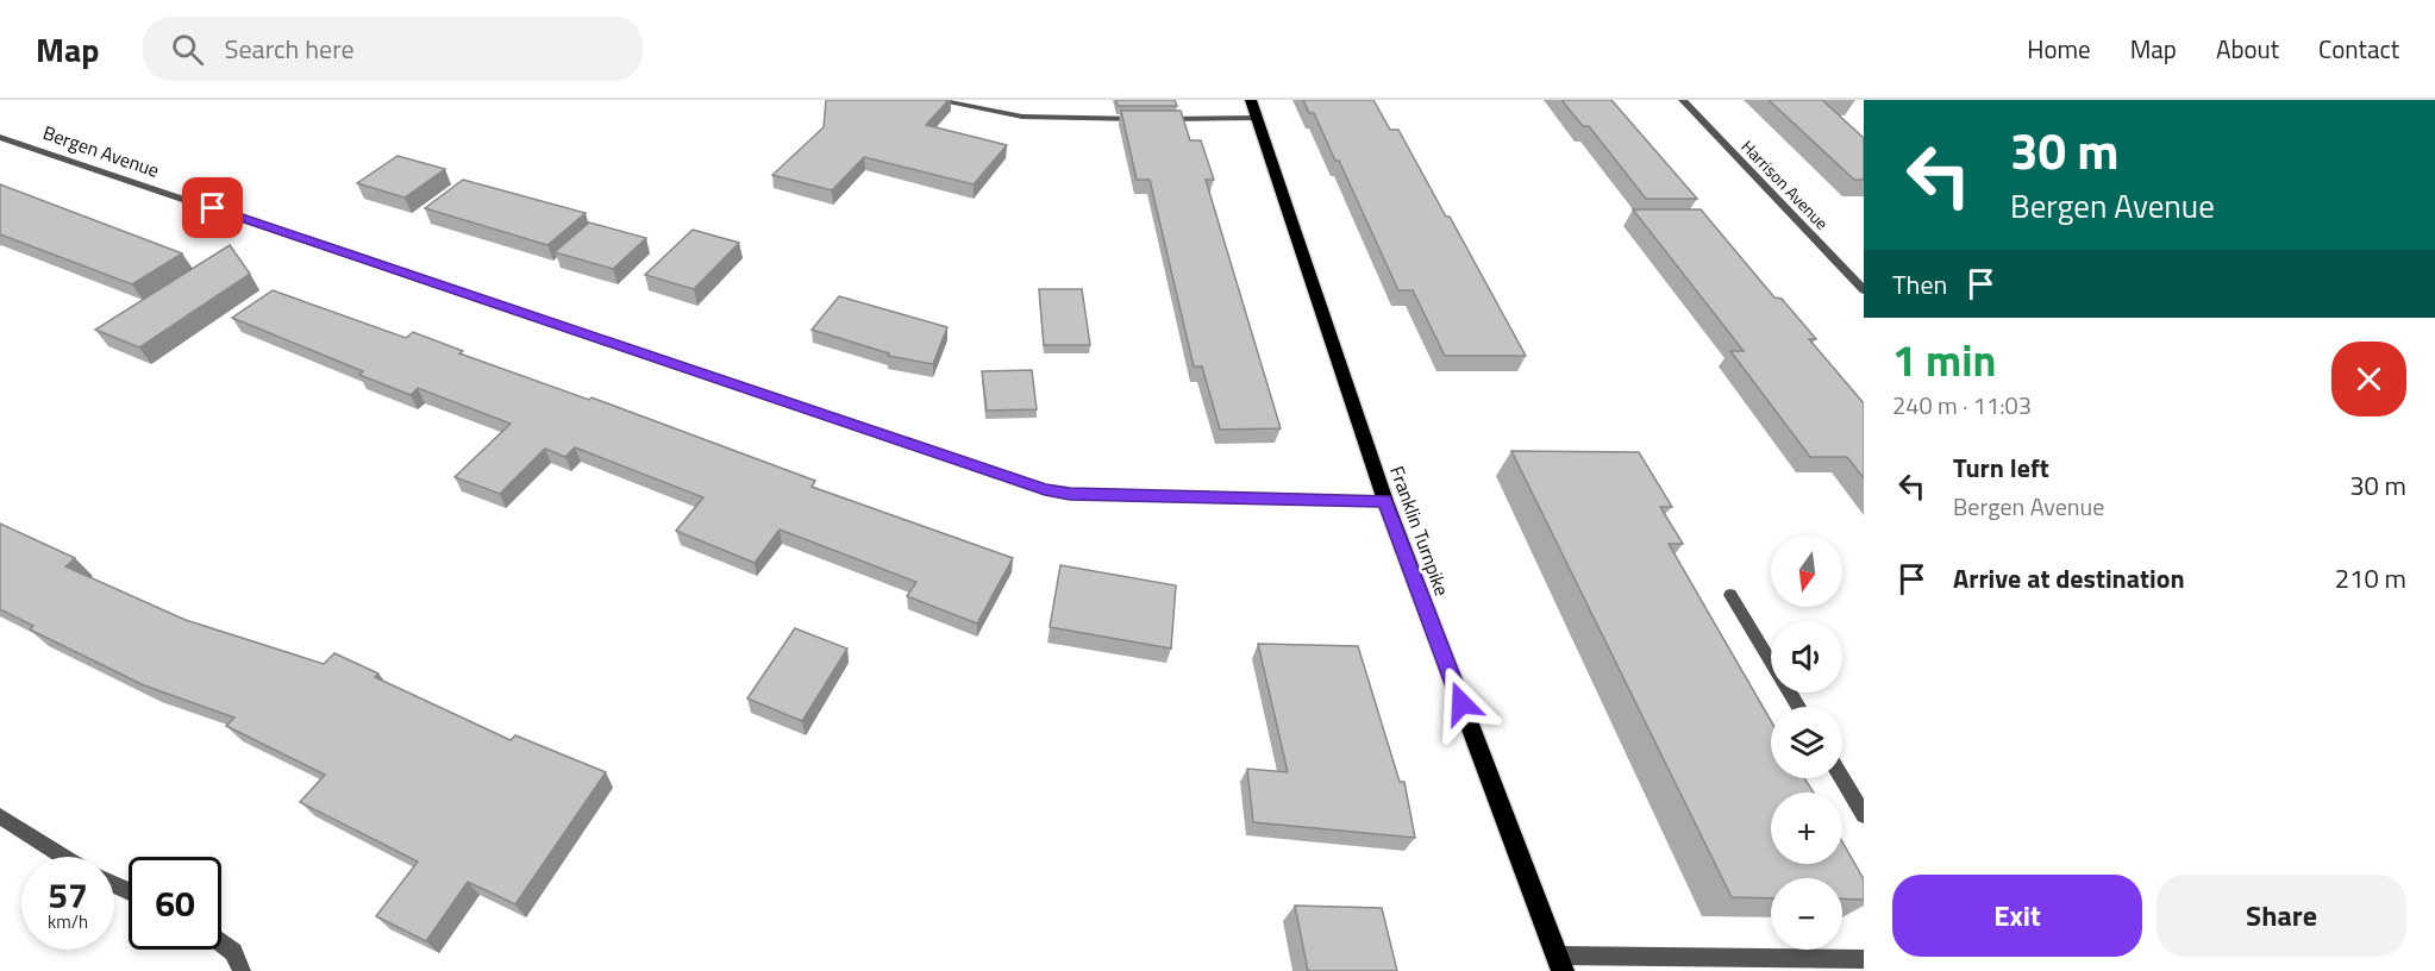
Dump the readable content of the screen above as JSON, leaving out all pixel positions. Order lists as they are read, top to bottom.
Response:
{
  "streets": {
    "main road": ["Franklin Turnpike"],
    "street": ["Bergen Avenue", "Harrison Avenue"]
  },
  "crossings": [
    ["Bergen Avenue", "Franklin Turnpike"]
  ],
  "north": "bottom",
  "page": {
    "header": "Map",
    "search": "Search here",
    "nav": [
      "Home",
      "Map",
      "About",
      "Contact"
    ],
    "turn": ["30 m", "Bergen Avenue"],
    "then": "Then",
    "heading": ["1 min", "240 m · 11:03"],
    "list": [
      {
        "name": "Turn left",
        "note": "Bergen Avenue",
        "value": "30 m"
      },
      {
        "name": "Arrive at destination",
        "value": "210 m"
      }
    ],
    "map_buttons": ["+", "−"],
    "speed": "57 km/h",
    "limit": "60",
    "buttons": ["Exit", "Share"]
  }
}
